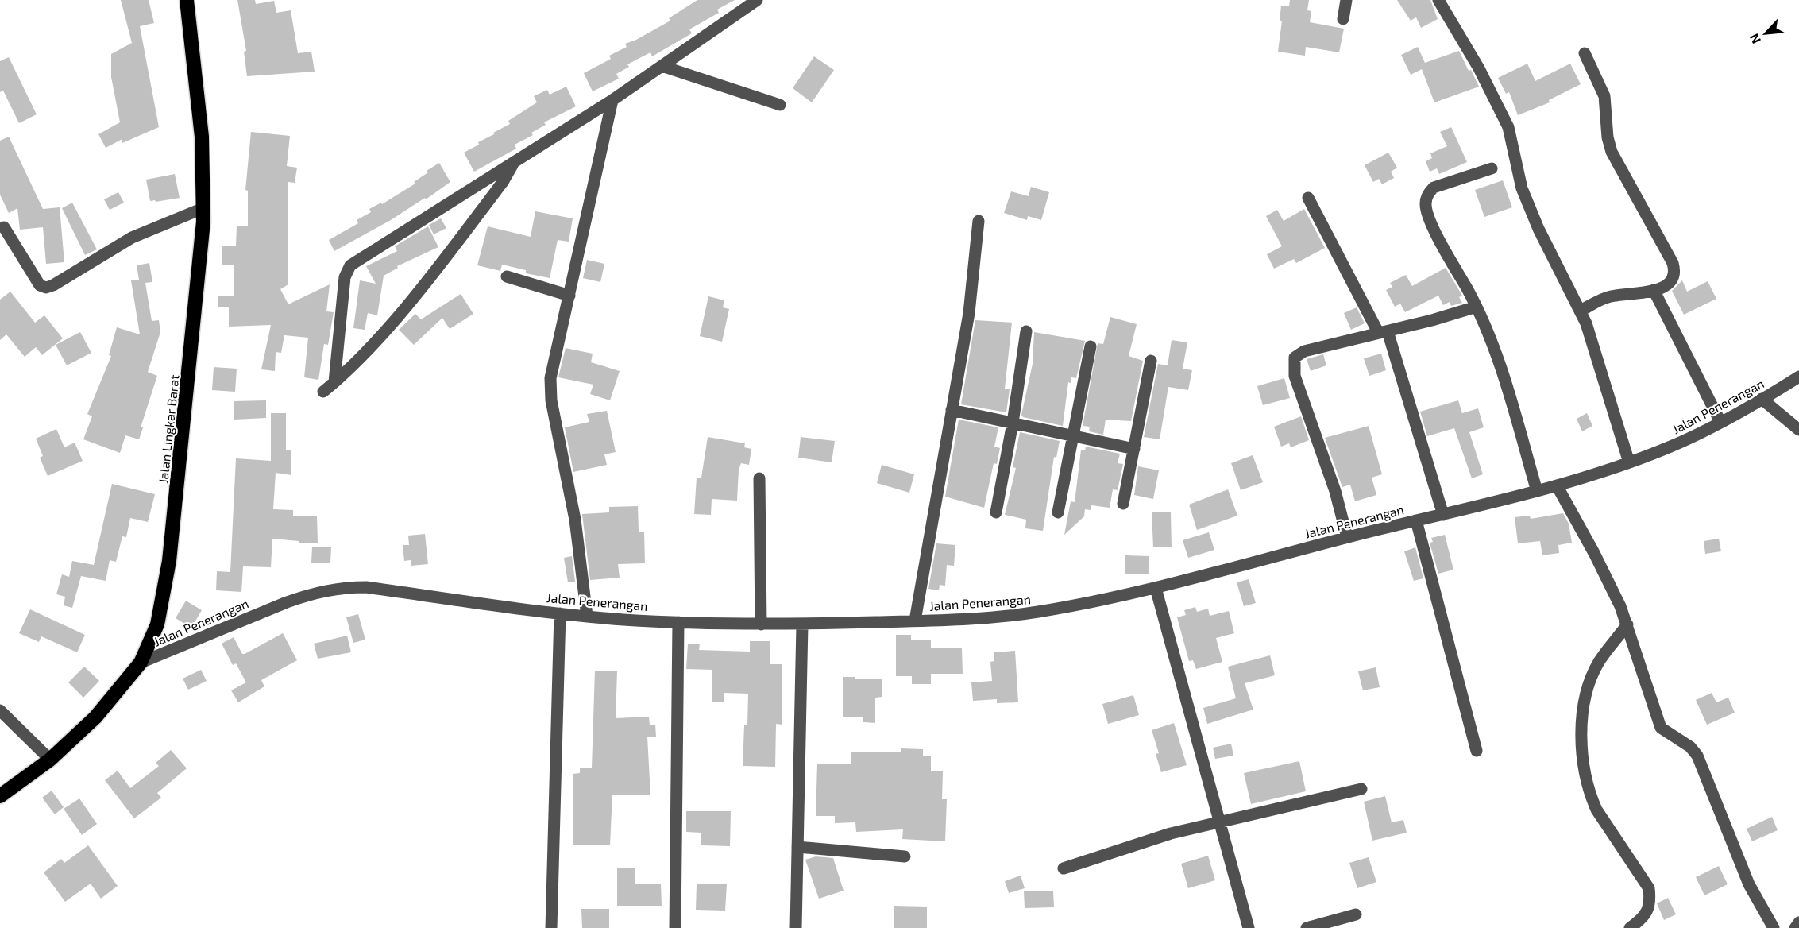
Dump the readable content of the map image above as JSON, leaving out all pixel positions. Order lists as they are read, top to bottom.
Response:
{
  "streets": {
    "highway": ["Jalan Lingkar Barat"],
    "street": ["Jalan Penerangan"]
  },
  "crossings": [
    ["Jalan Penerangan", "Jalan Lingkar Barat"]
  ],
  "north": "bottom left"
}
